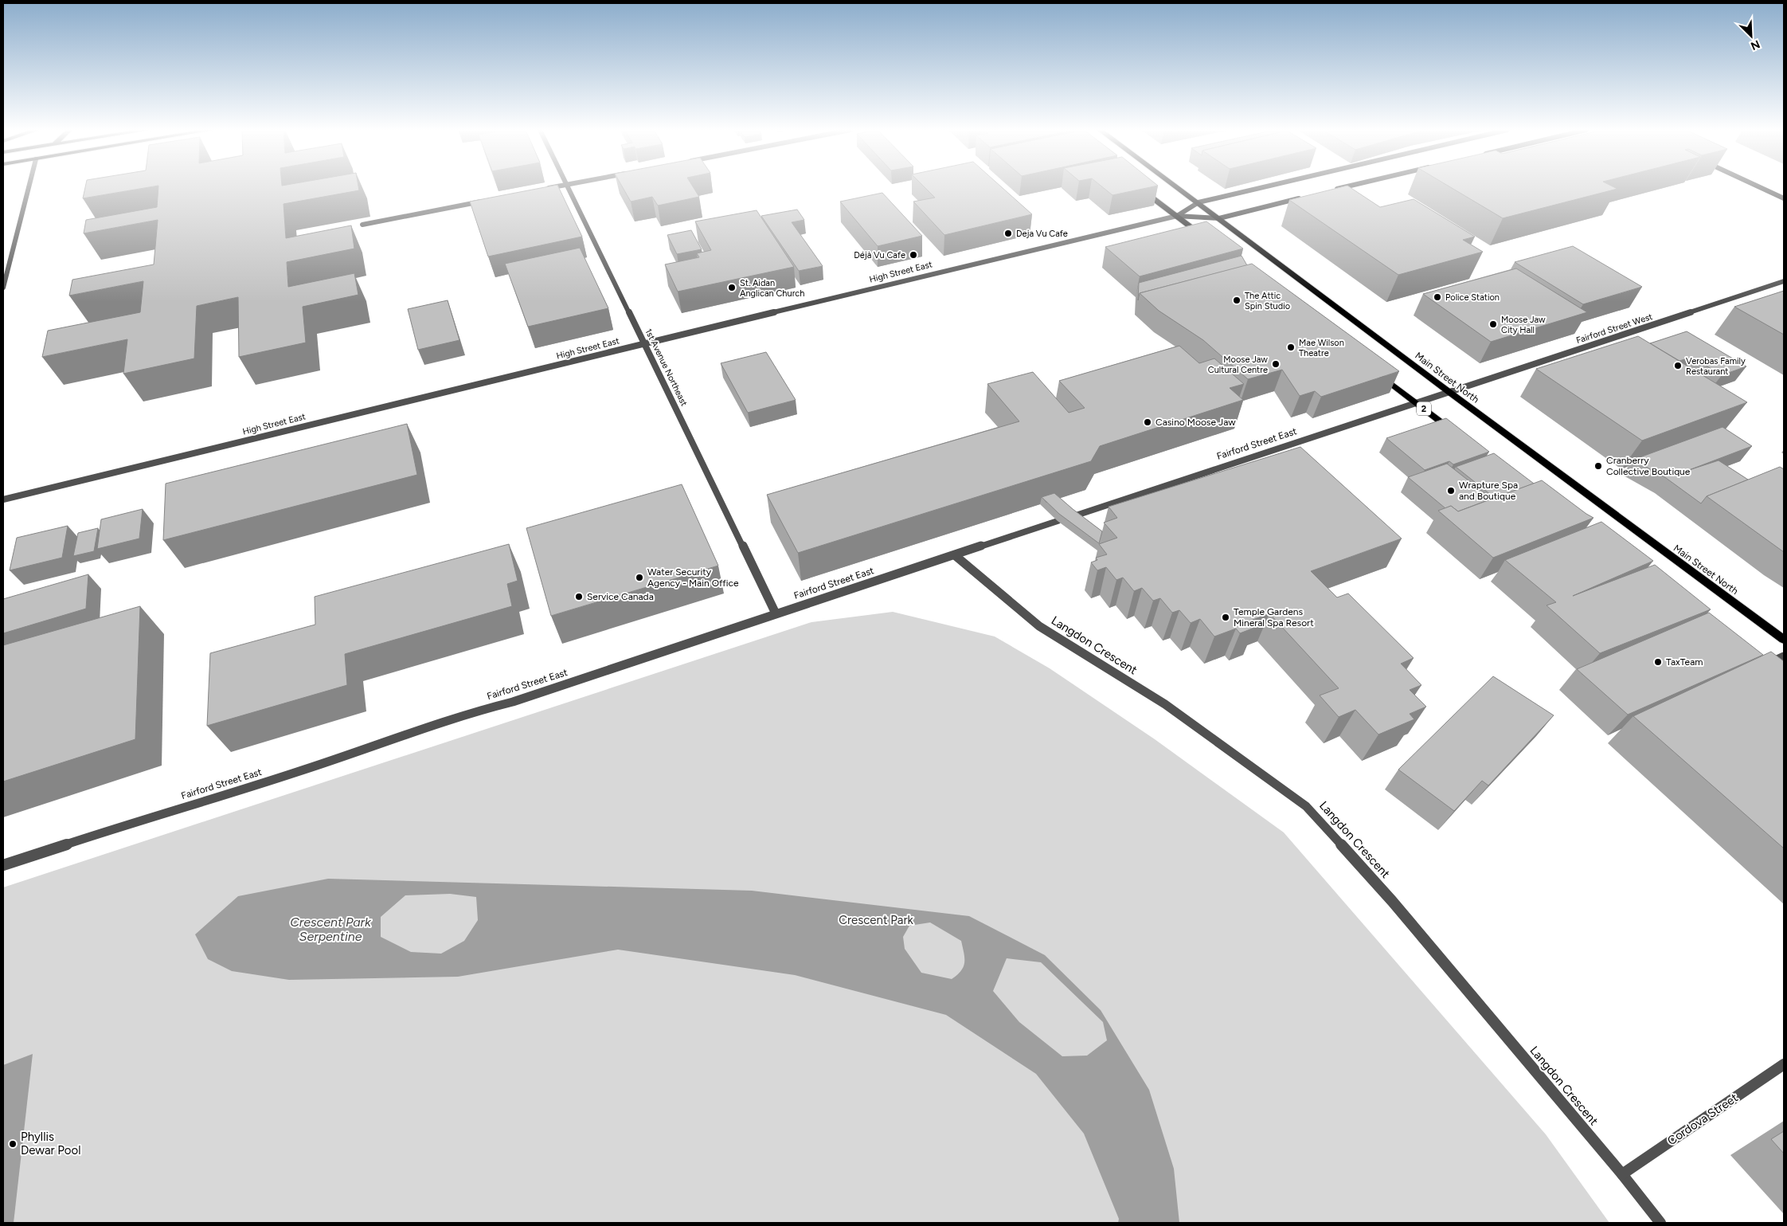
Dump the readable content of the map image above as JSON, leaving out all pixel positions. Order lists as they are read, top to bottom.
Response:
{
  "streets": {
    "main road": ["Main Street North", "2"],
    "street": [
      "High Street East",
      "Fairford Street West",
      "1st Avenue Northeast",
      "Fairford Street East",
      "Langdon Crescent",
      "Cordova Street"
    ]
  },
  "crossings": [
    ["High Street East", "1st Avenue Northeast"],
    ["Fairford Street West", "Main Street North"],
    ["Fairford Street West", "Fairford Street East"],
    ["1st Avenue Northeast", "Fairford Street East"],
    ["Main Street North", "Fairford Street East"],
    ["2", "Fairford Street East"],
    ["Fairford Street East", "Langdon Crescent"],
    ["Langdon Crescent", "Cordova Street"]
  ],
  "water": ["Crescent Park Serpentine"],
  "parks": ["Crescent Park"],
  "places": [
    "Deja Vu Cafe",
    "Déjà Vu Cafe",
    "St. Aidan Anglican Church",
    "Police Station",
    "The Attic Spin Studio",
    "Moose Jaw City Hall",
    "Mae Wilson Theatre",
    "Moose Jaw Cultural Centre",
    "Verobas Family Restaurant",
    "Casino Moose Jaw",
    "Cranberry Collective Boutique",
    "Wrapture Spa and Boutique",
    "Water Security Agency - Main Office",
    "Service Canada",
    "Temple Gardens Mineral Spa Resort",
    "TaxTeam",
    "Phyllis Dewar Pool"
  ],
  "north": "bottom right"
}
